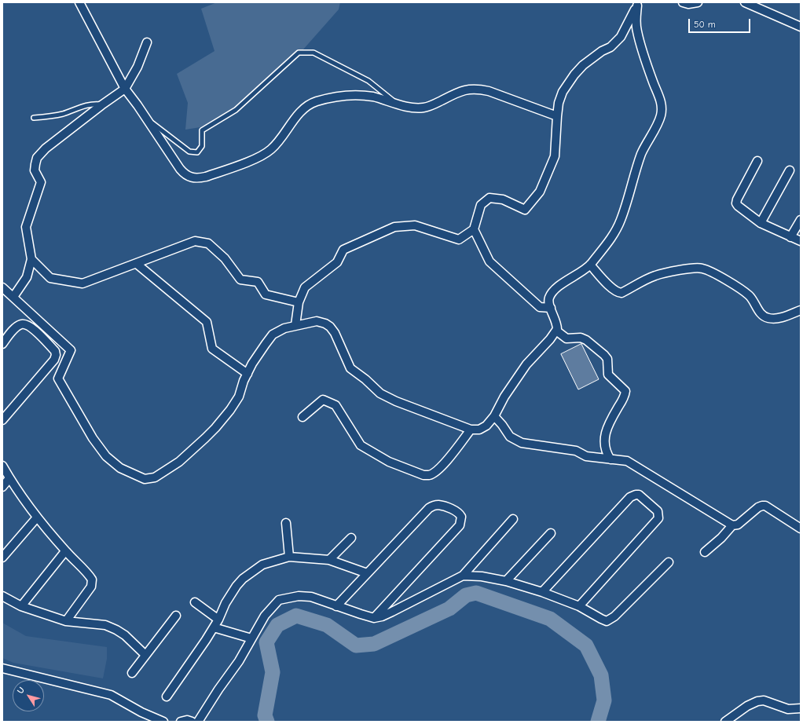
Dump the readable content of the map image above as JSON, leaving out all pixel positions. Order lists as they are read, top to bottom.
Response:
{
  "scale_bar": "50 m",
  "north": "top left"
}
